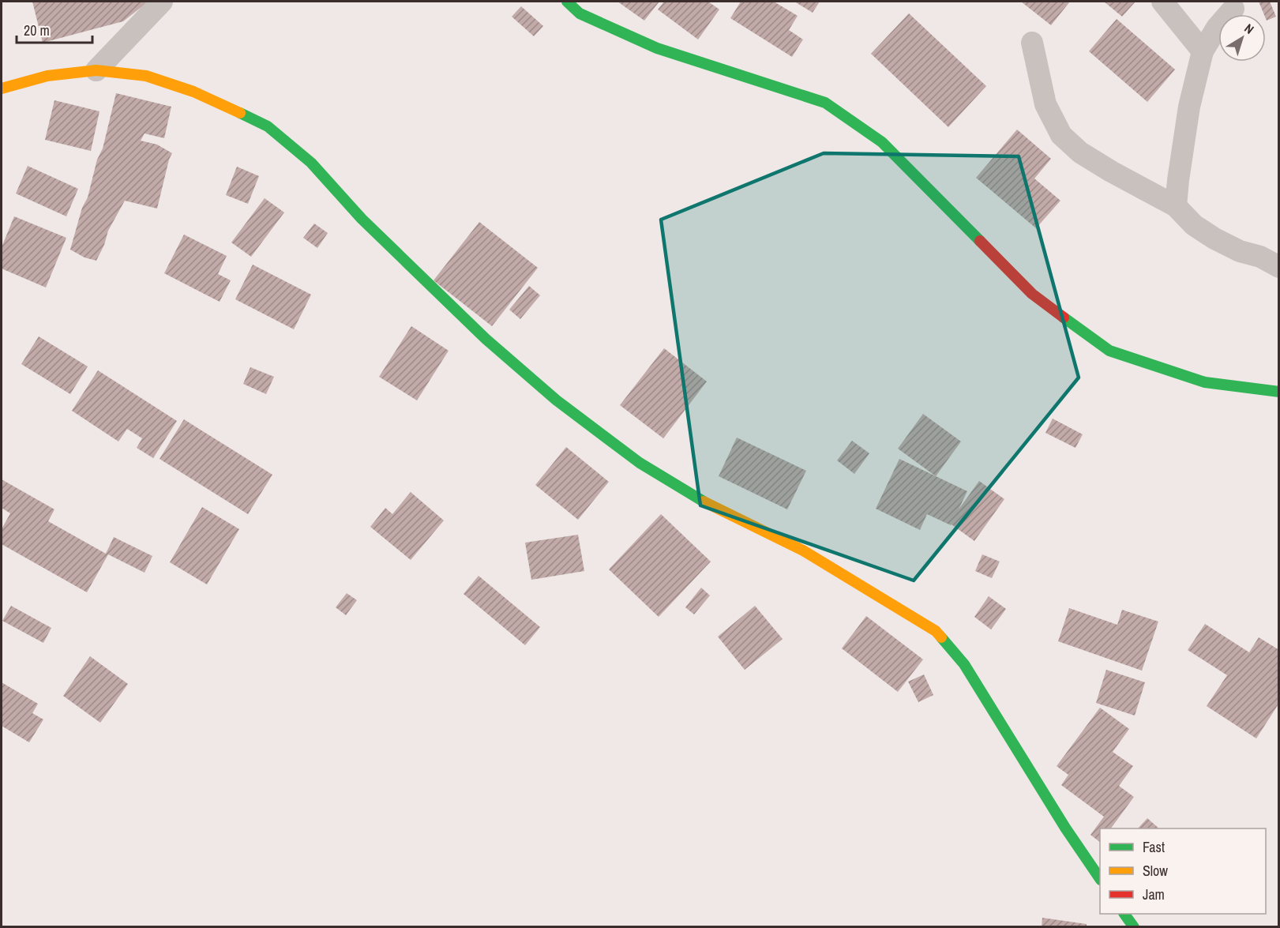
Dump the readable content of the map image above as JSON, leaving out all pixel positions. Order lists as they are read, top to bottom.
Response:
{
  "legend": ["Fast", "Slow", "Jam"],
  "scale_bar": "20 m",
  "north": "top right"
}
